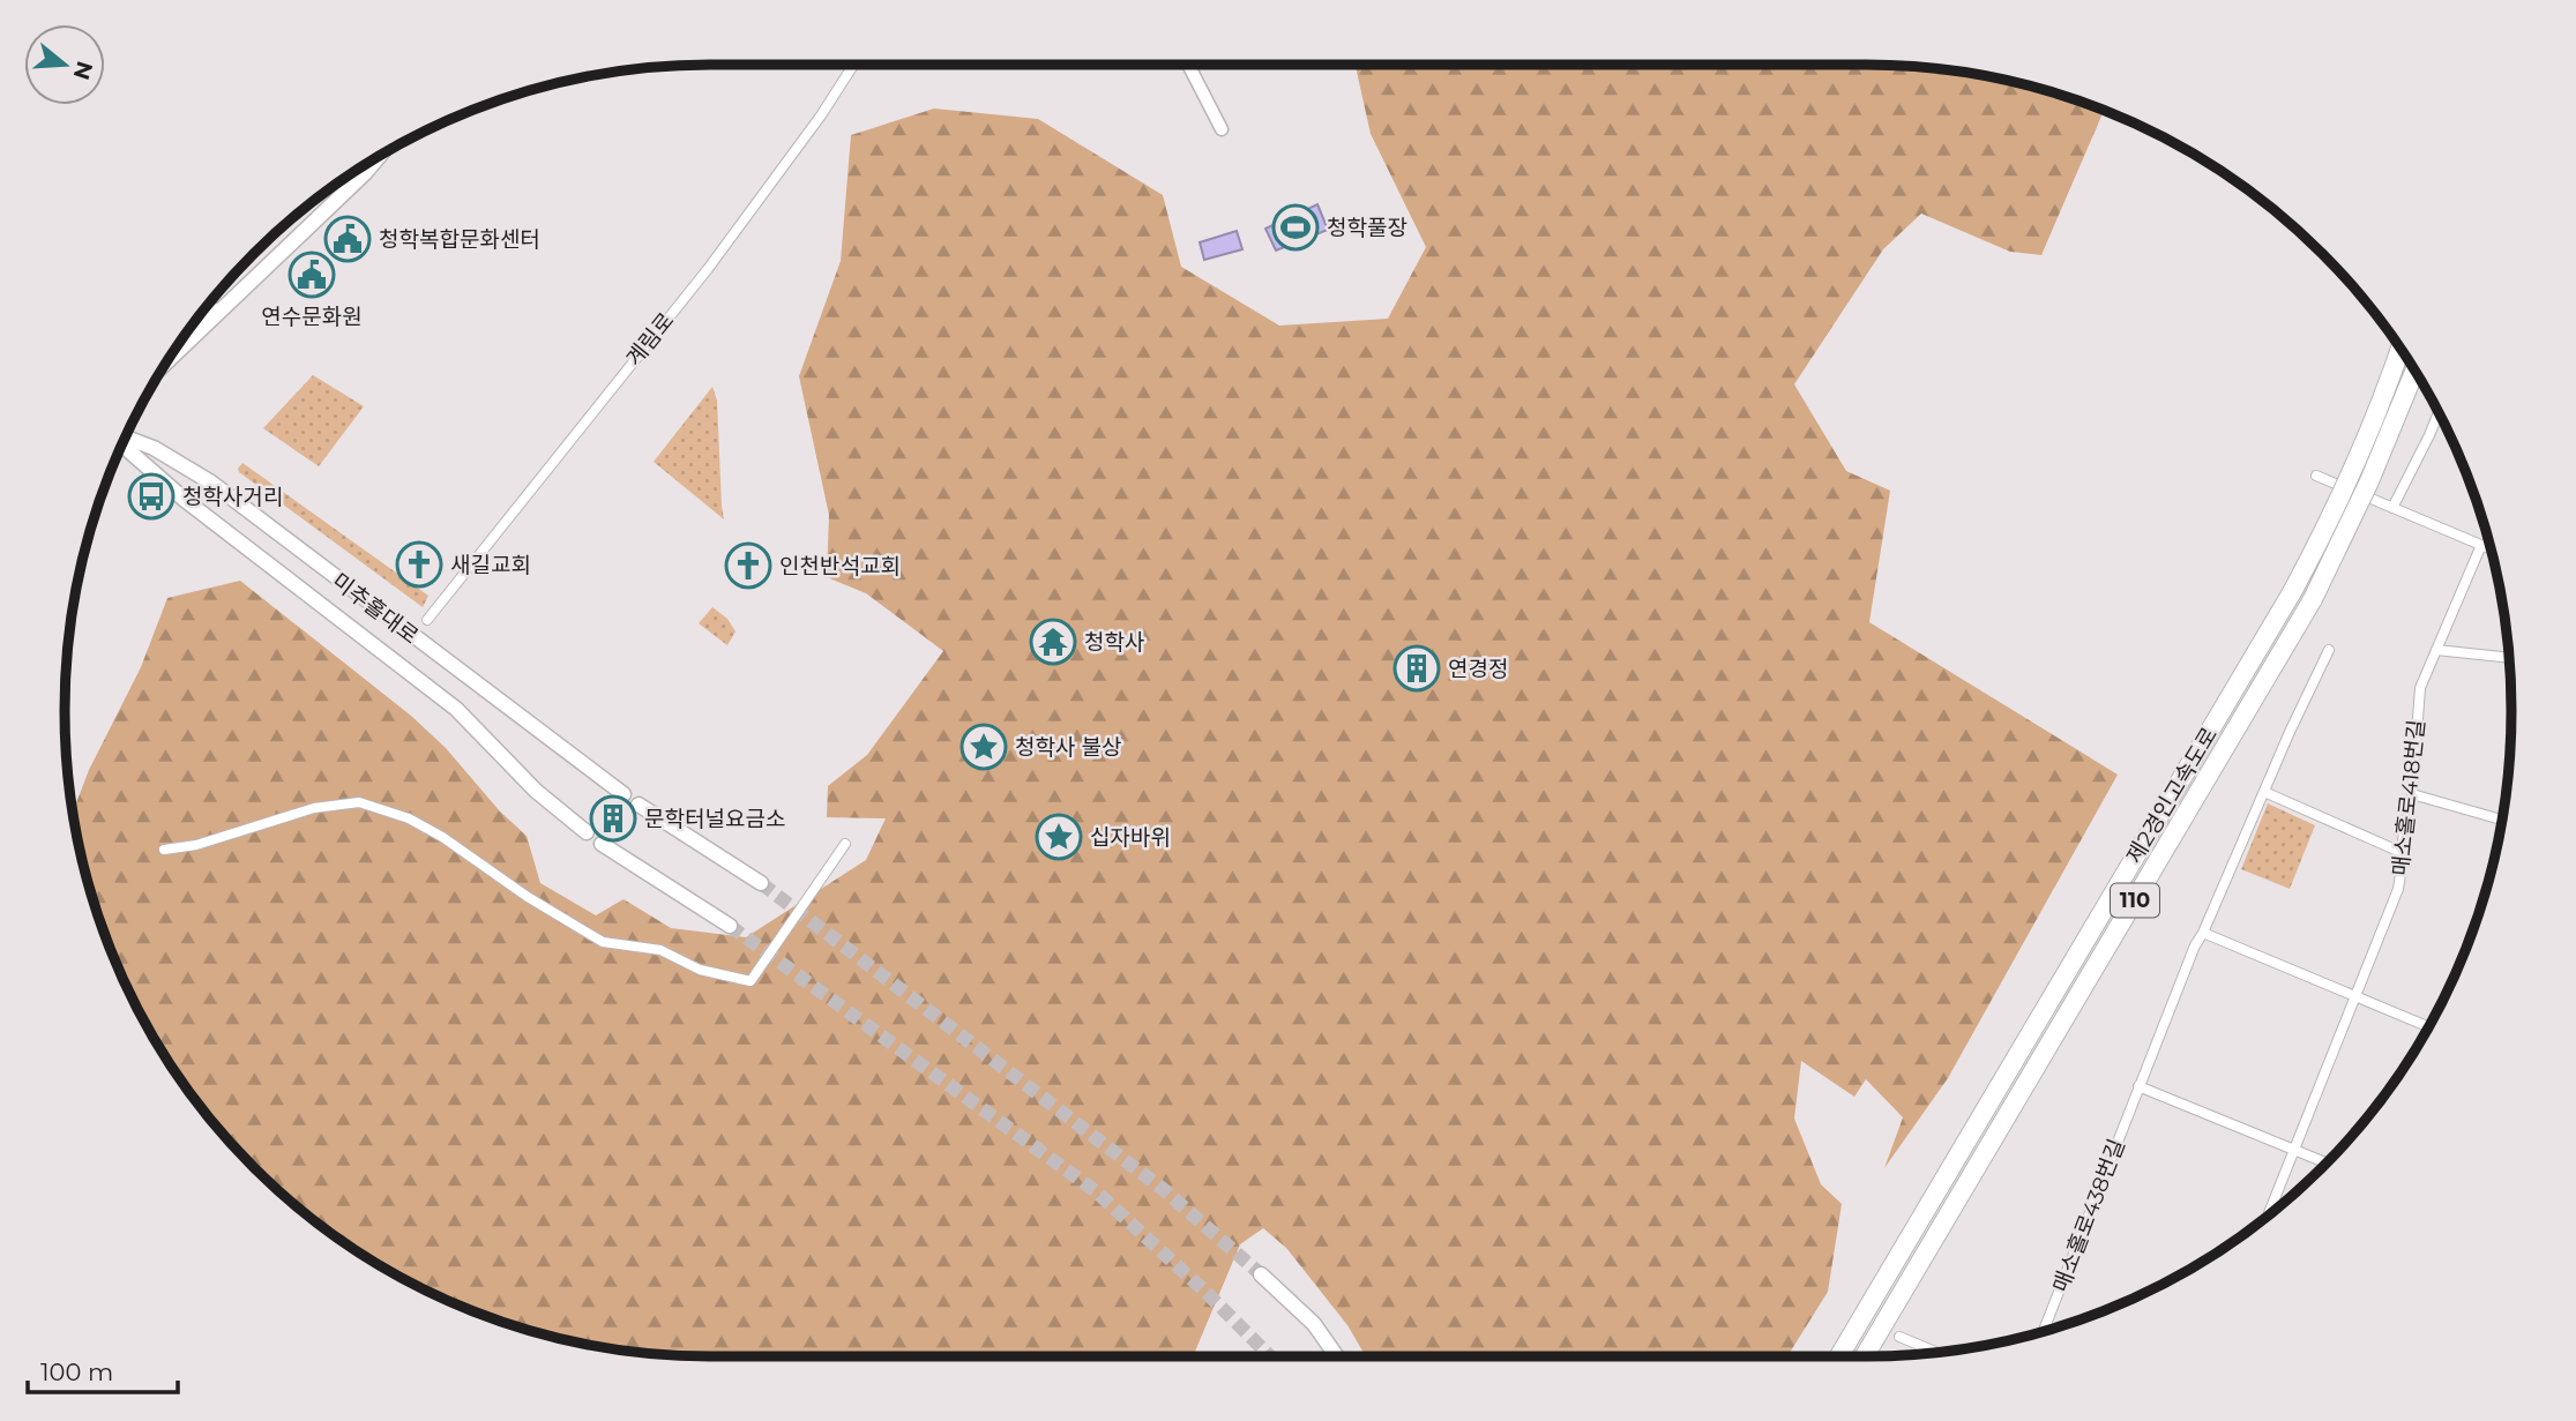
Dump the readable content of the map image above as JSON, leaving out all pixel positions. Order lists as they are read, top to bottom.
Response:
{
  "streets": {
    "highway": ["제2경인고속도로", "110"],
    "main road": ["미추홀대로"],
    "street": ["계림로", "매소홀로418번길", "매소홀로438번길"]
  },
  "places": {
    "sports": ["청학풀장"],
    "public building": ["청학복합문화센터", "연수문화원"],
    "bus stop": ["청학사거리"],
    "church": ["새길교회", "인천반석교회"],
    "temple": ["청학사"],
    "building": ["연경정", "문학터널요금소"],
    "place": ["청학사 불상", "십자바위"]
  },
  "scale_bar": "100 m",
  "north": "right"
}
